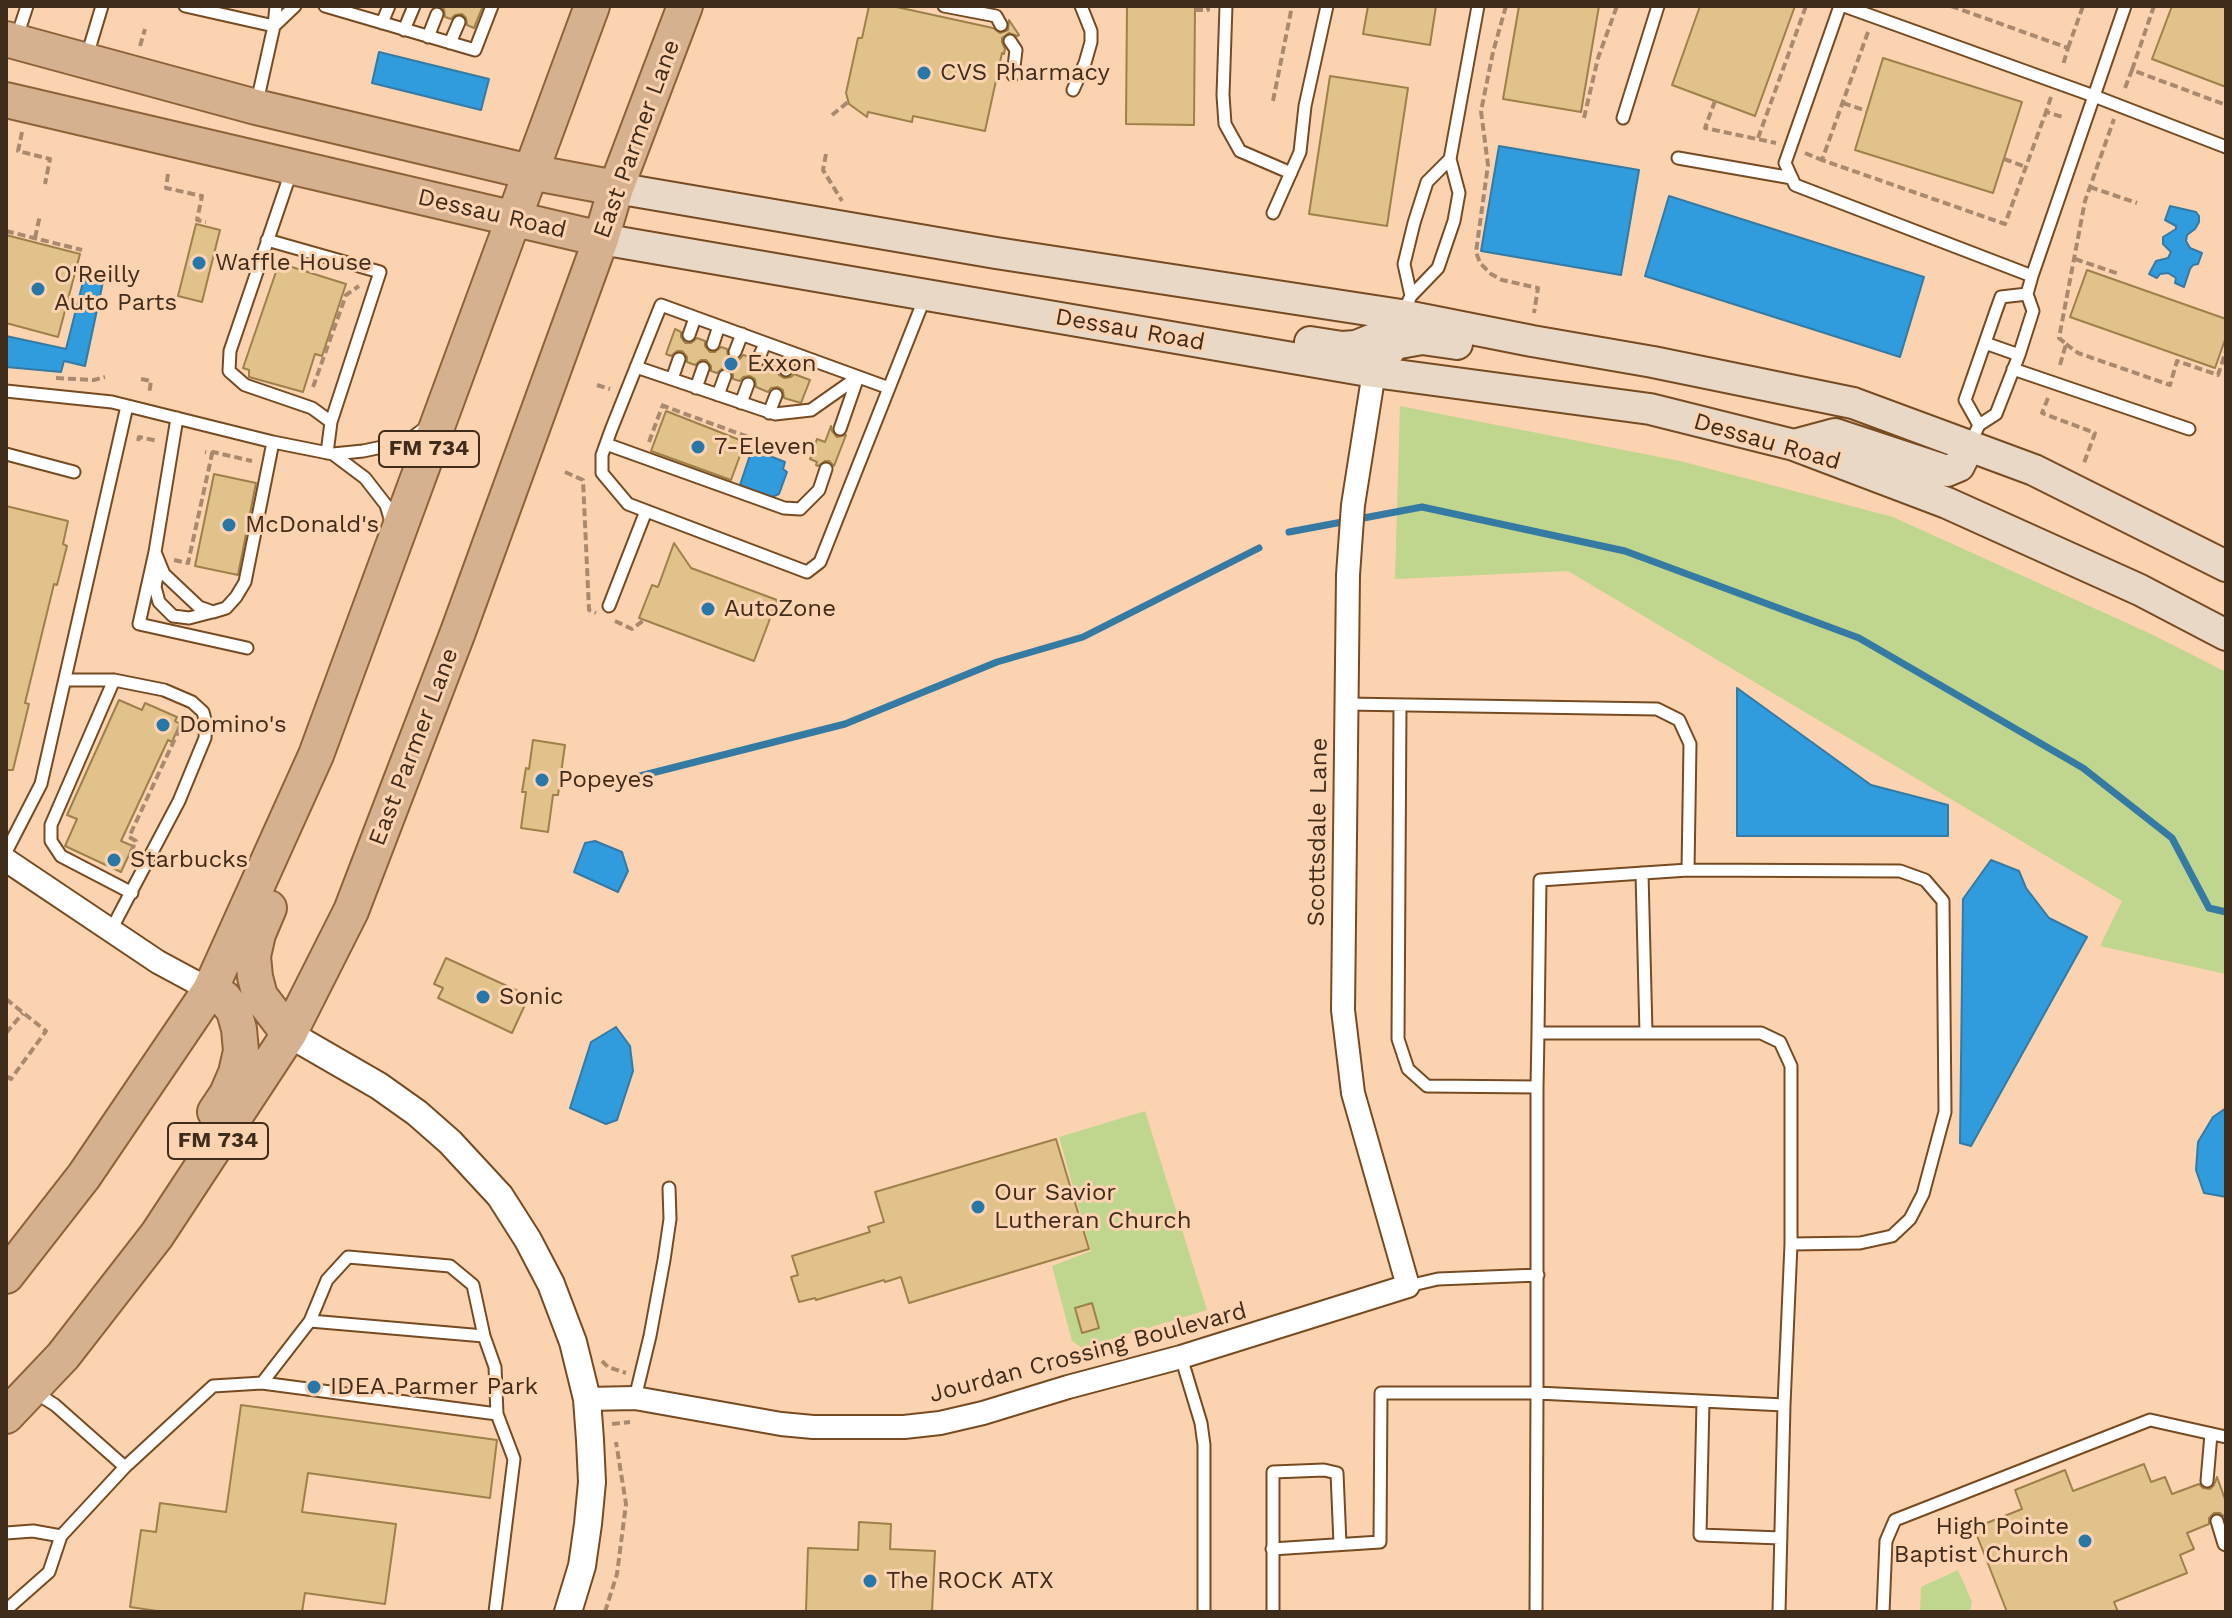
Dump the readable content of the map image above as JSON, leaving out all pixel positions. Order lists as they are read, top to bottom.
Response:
{
  "streets": {
    "main road": ["East Parmer Lane", "Dessau Road", "FM 734"],
    "street": ["Scottsdale Lane", "Jourdan Crossing Boulevard"]
  },
  "crossings": [
    ["East Parmer Lane", "Dessau Road"],
    ["Dessau Road", "FM 734"],
    ["Dessau Road", "Scottsdale Lane"],
    ["Scottsdale Lane", "Jourdan Crossing Boulevard"]
  ],
  "places": [
    "CVS Pharmacy",
    "Waffle House",
    "O'Reilly Auto Parts",
    "Exxon",
    "7-Eleven",
    "McDonald's",
    "AutoZone",
    "Domino's",
    "Popeyes",
    "Starbucks",
    "Sonic",
    "Our Savior Lutheran Church",
    "IDEA Parmer Park",
    "High Pointe Baptist Church",
    "The ROCK ATX"
  ]
}
